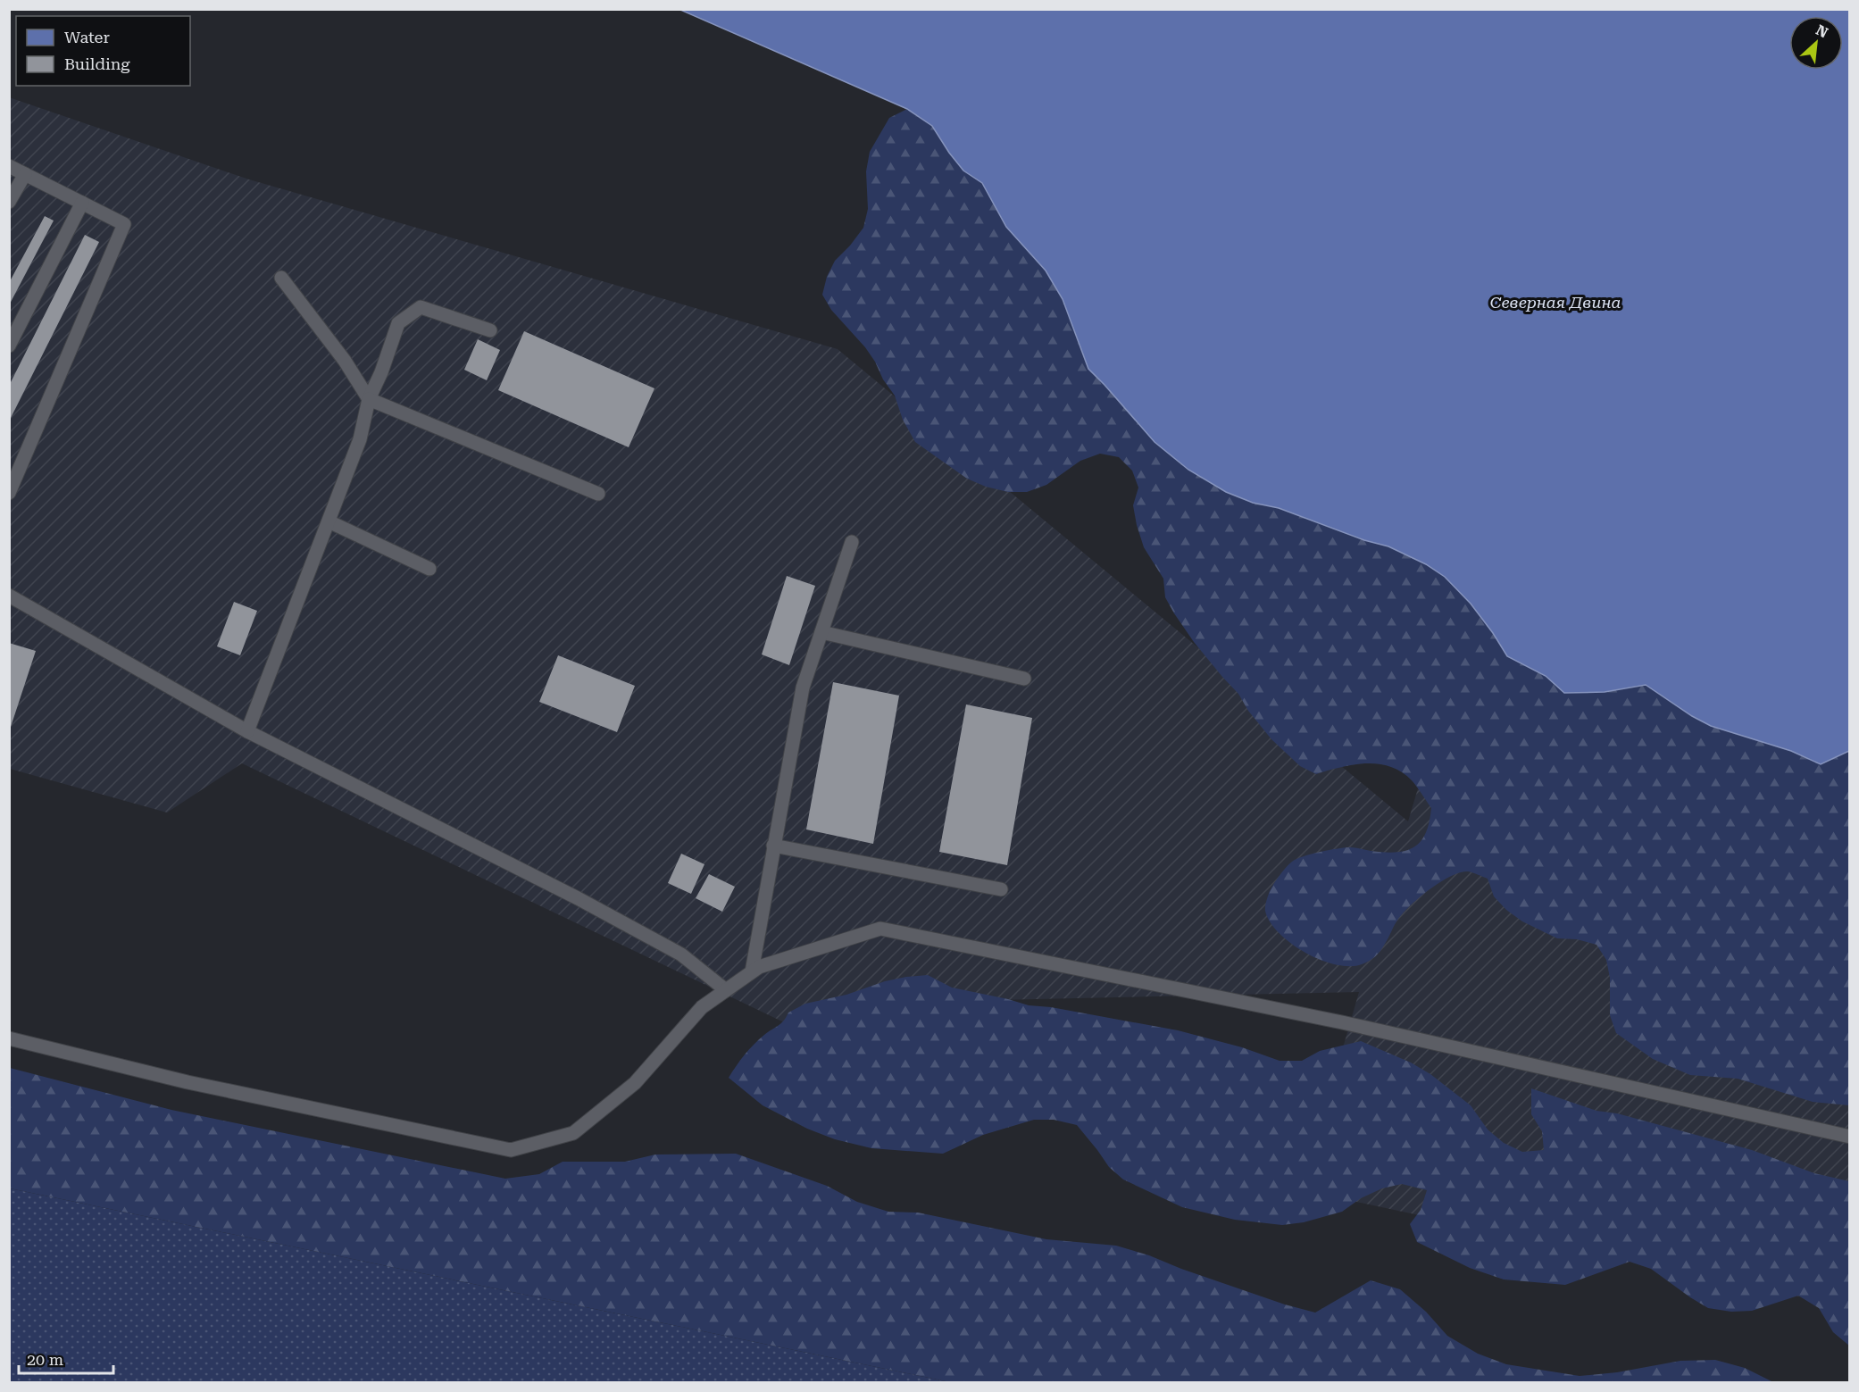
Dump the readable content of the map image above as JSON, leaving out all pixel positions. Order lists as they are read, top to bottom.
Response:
{
  "water": ["Северная Двина"],
  "legend": ["Water", "Building"],
  "scale_bar": "20 m",
  "north": "top right"
}
